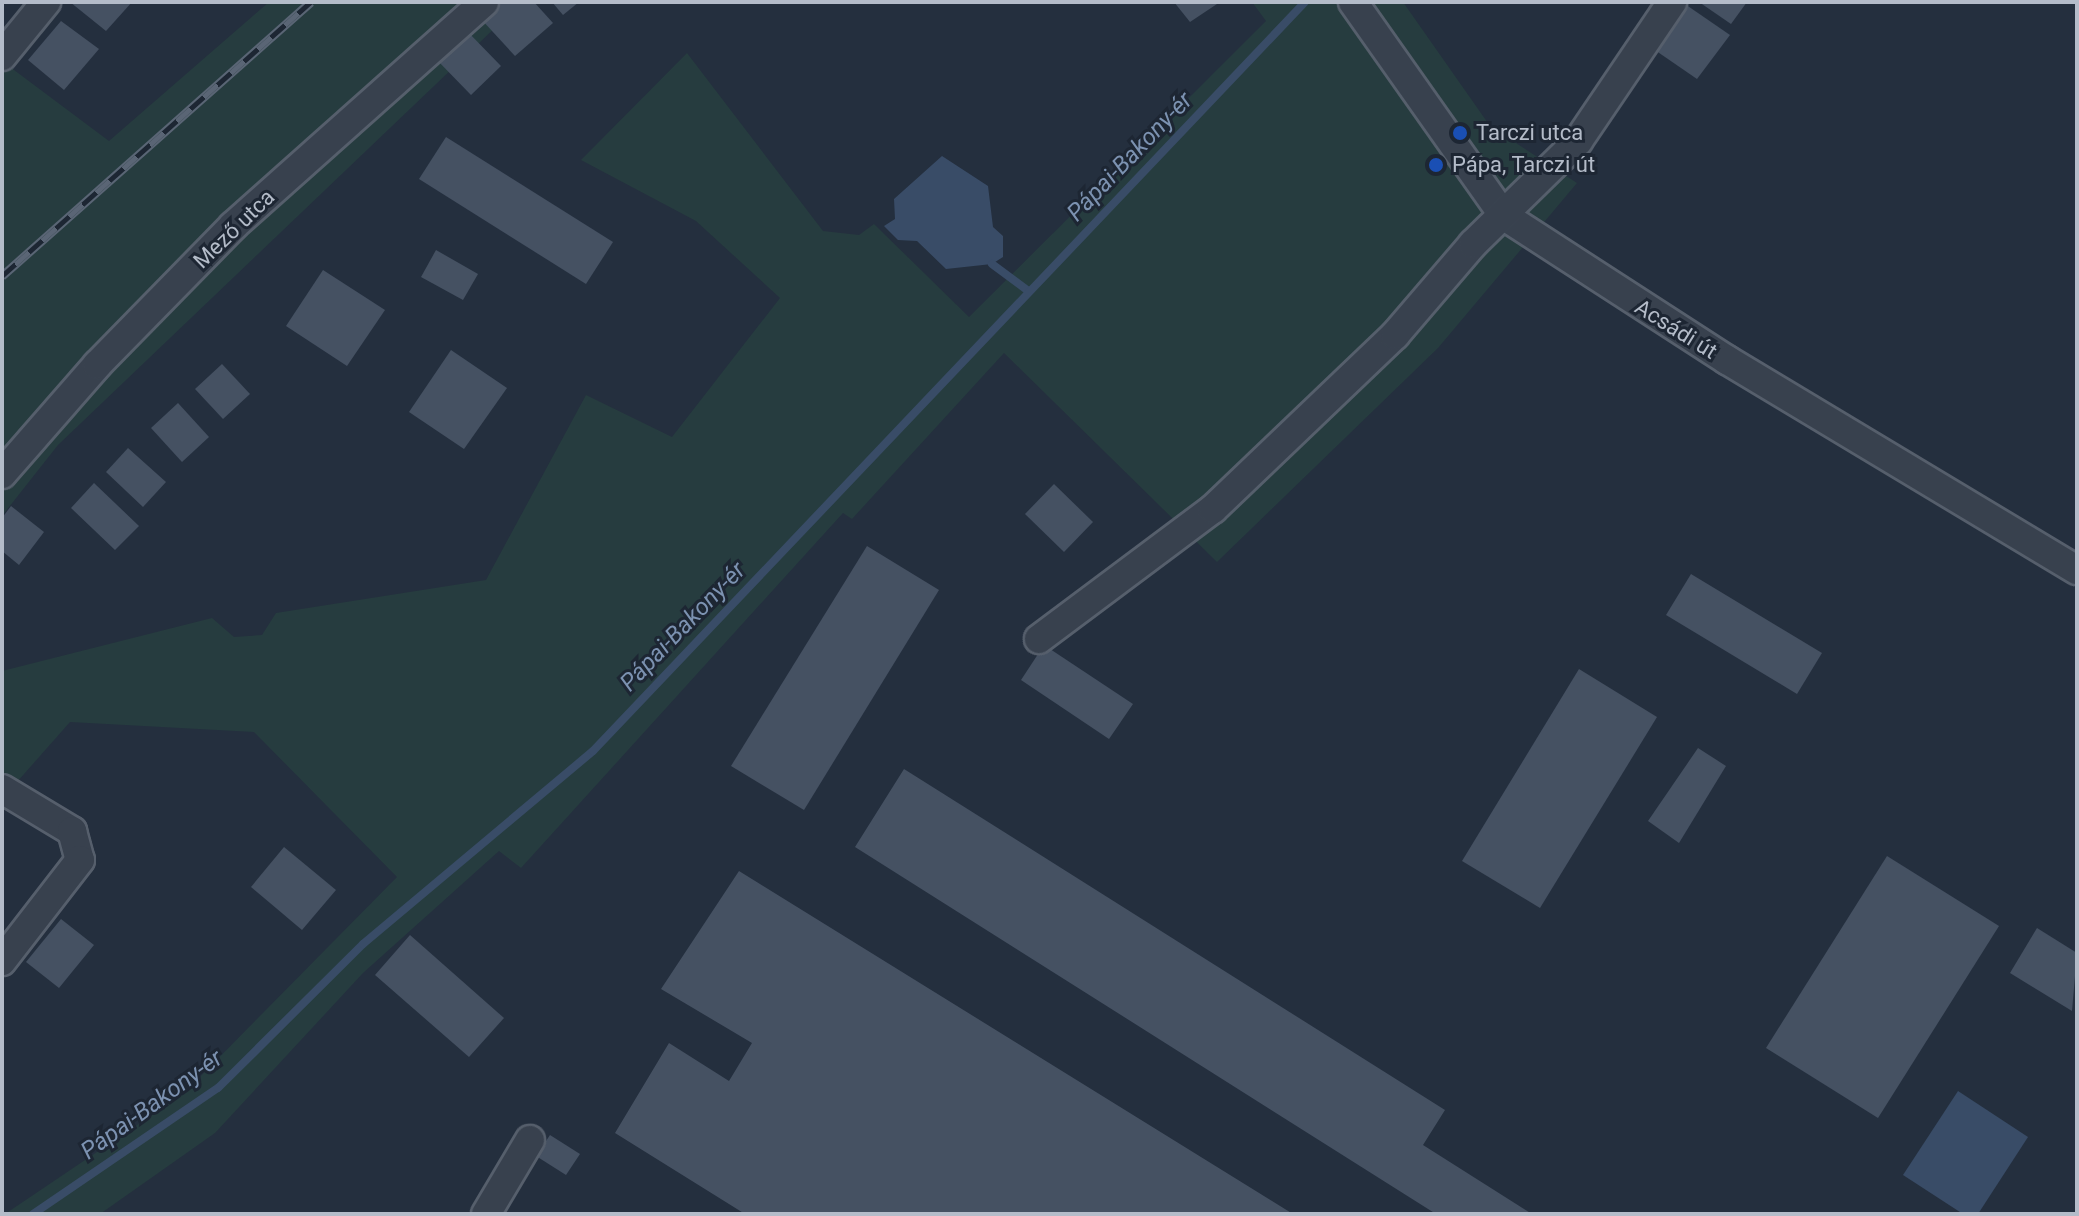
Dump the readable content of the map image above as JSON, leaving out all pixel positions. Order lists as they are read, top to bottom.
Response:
{
  "streets": {
    "street": ["Mező utca", "Acsádi út"]
  },
  "water": ["Pápai-Bakony-ér"],
  "places": ["Tarczi utca", "Pápa, Tarczi út"]
}
